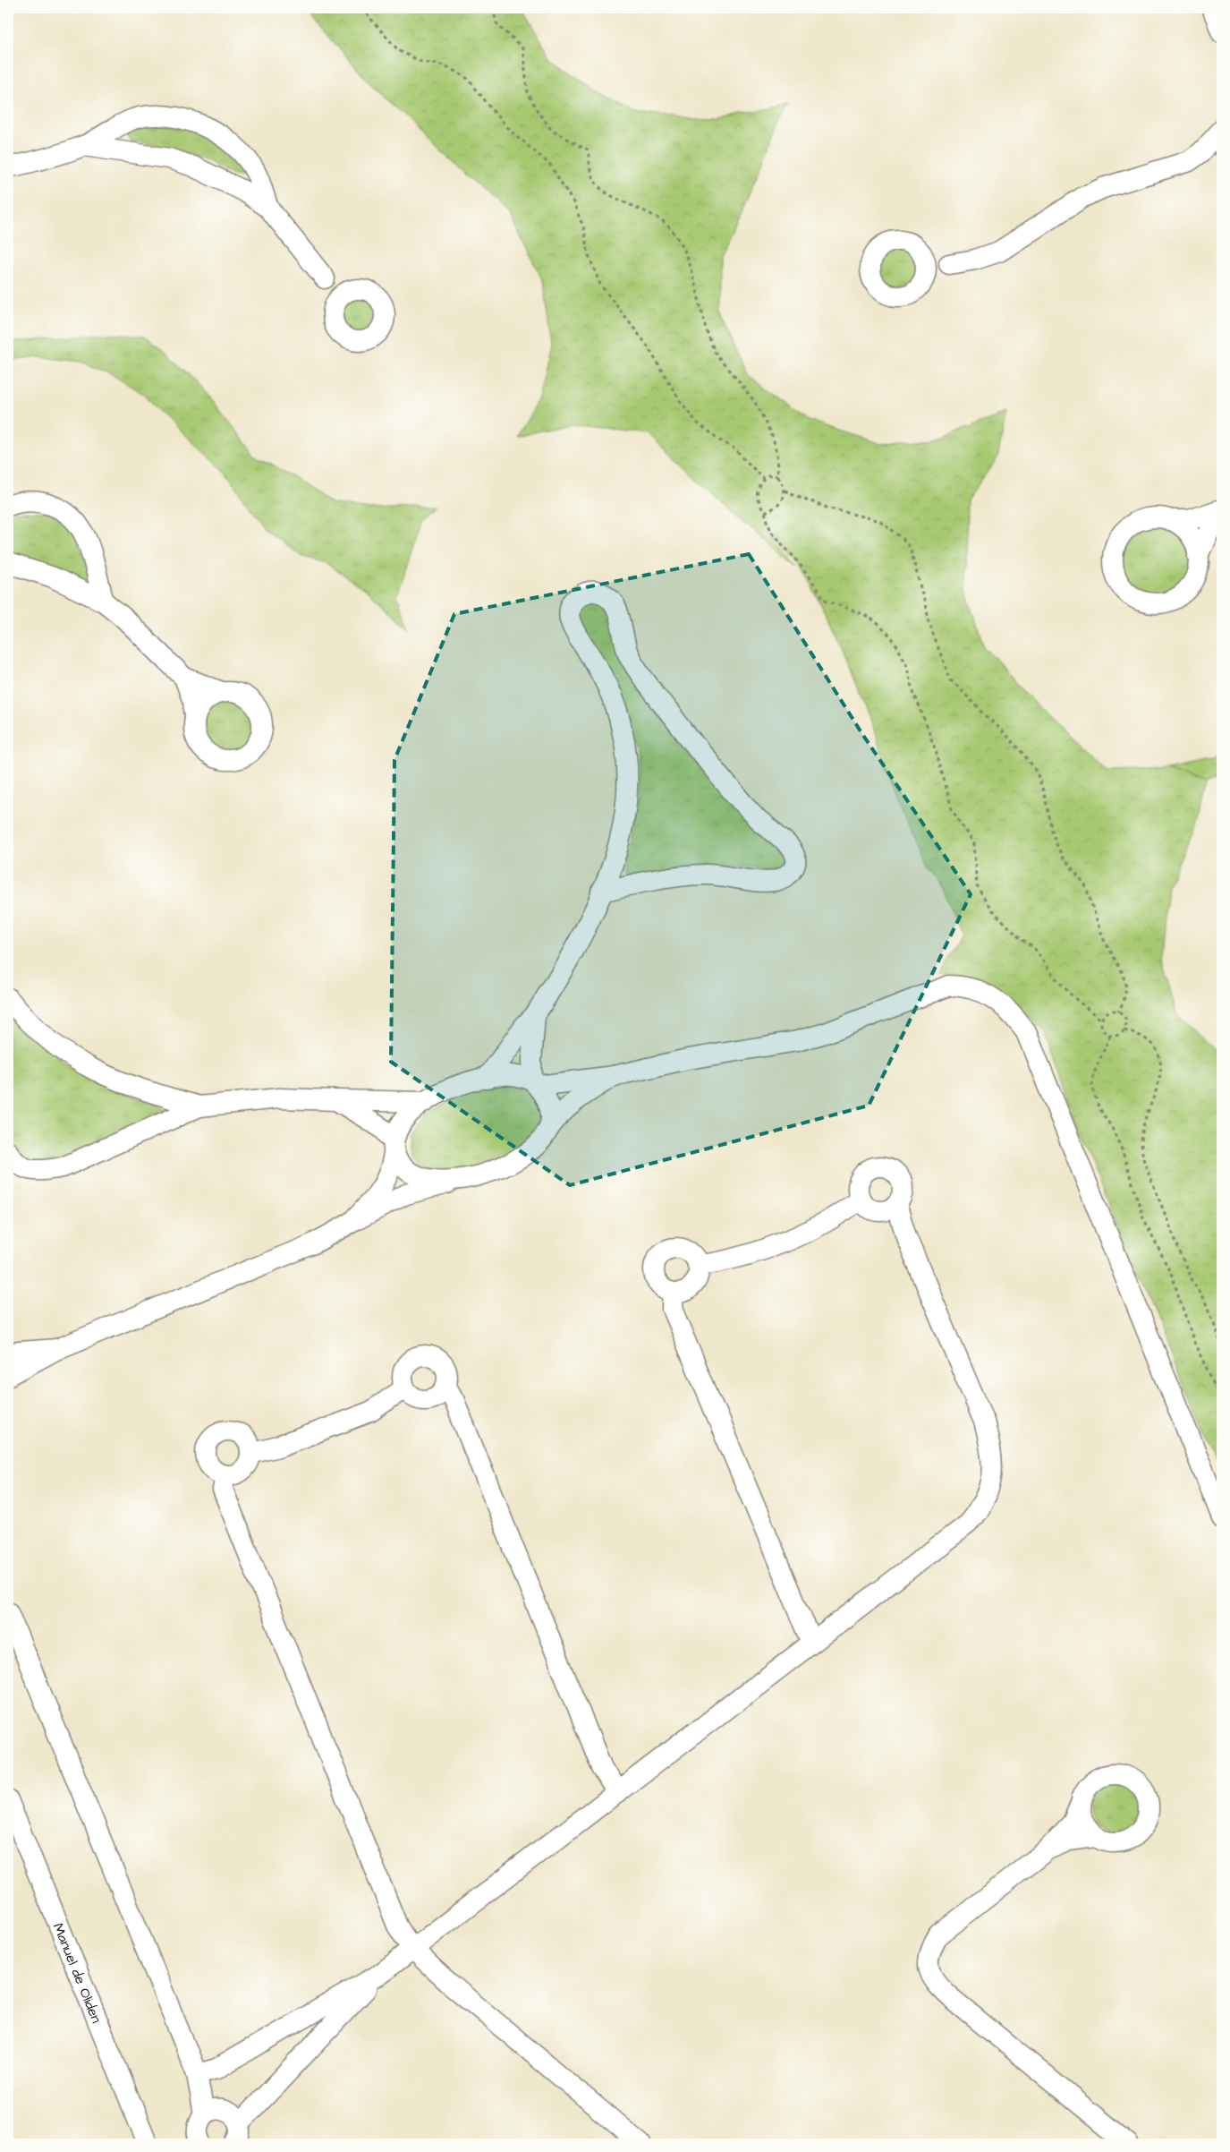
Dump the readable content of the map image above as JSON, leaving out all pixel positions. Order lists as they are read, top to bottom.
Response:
{
  "streets": {
    "street": ["Manuel de Oliden"]
  }
}
